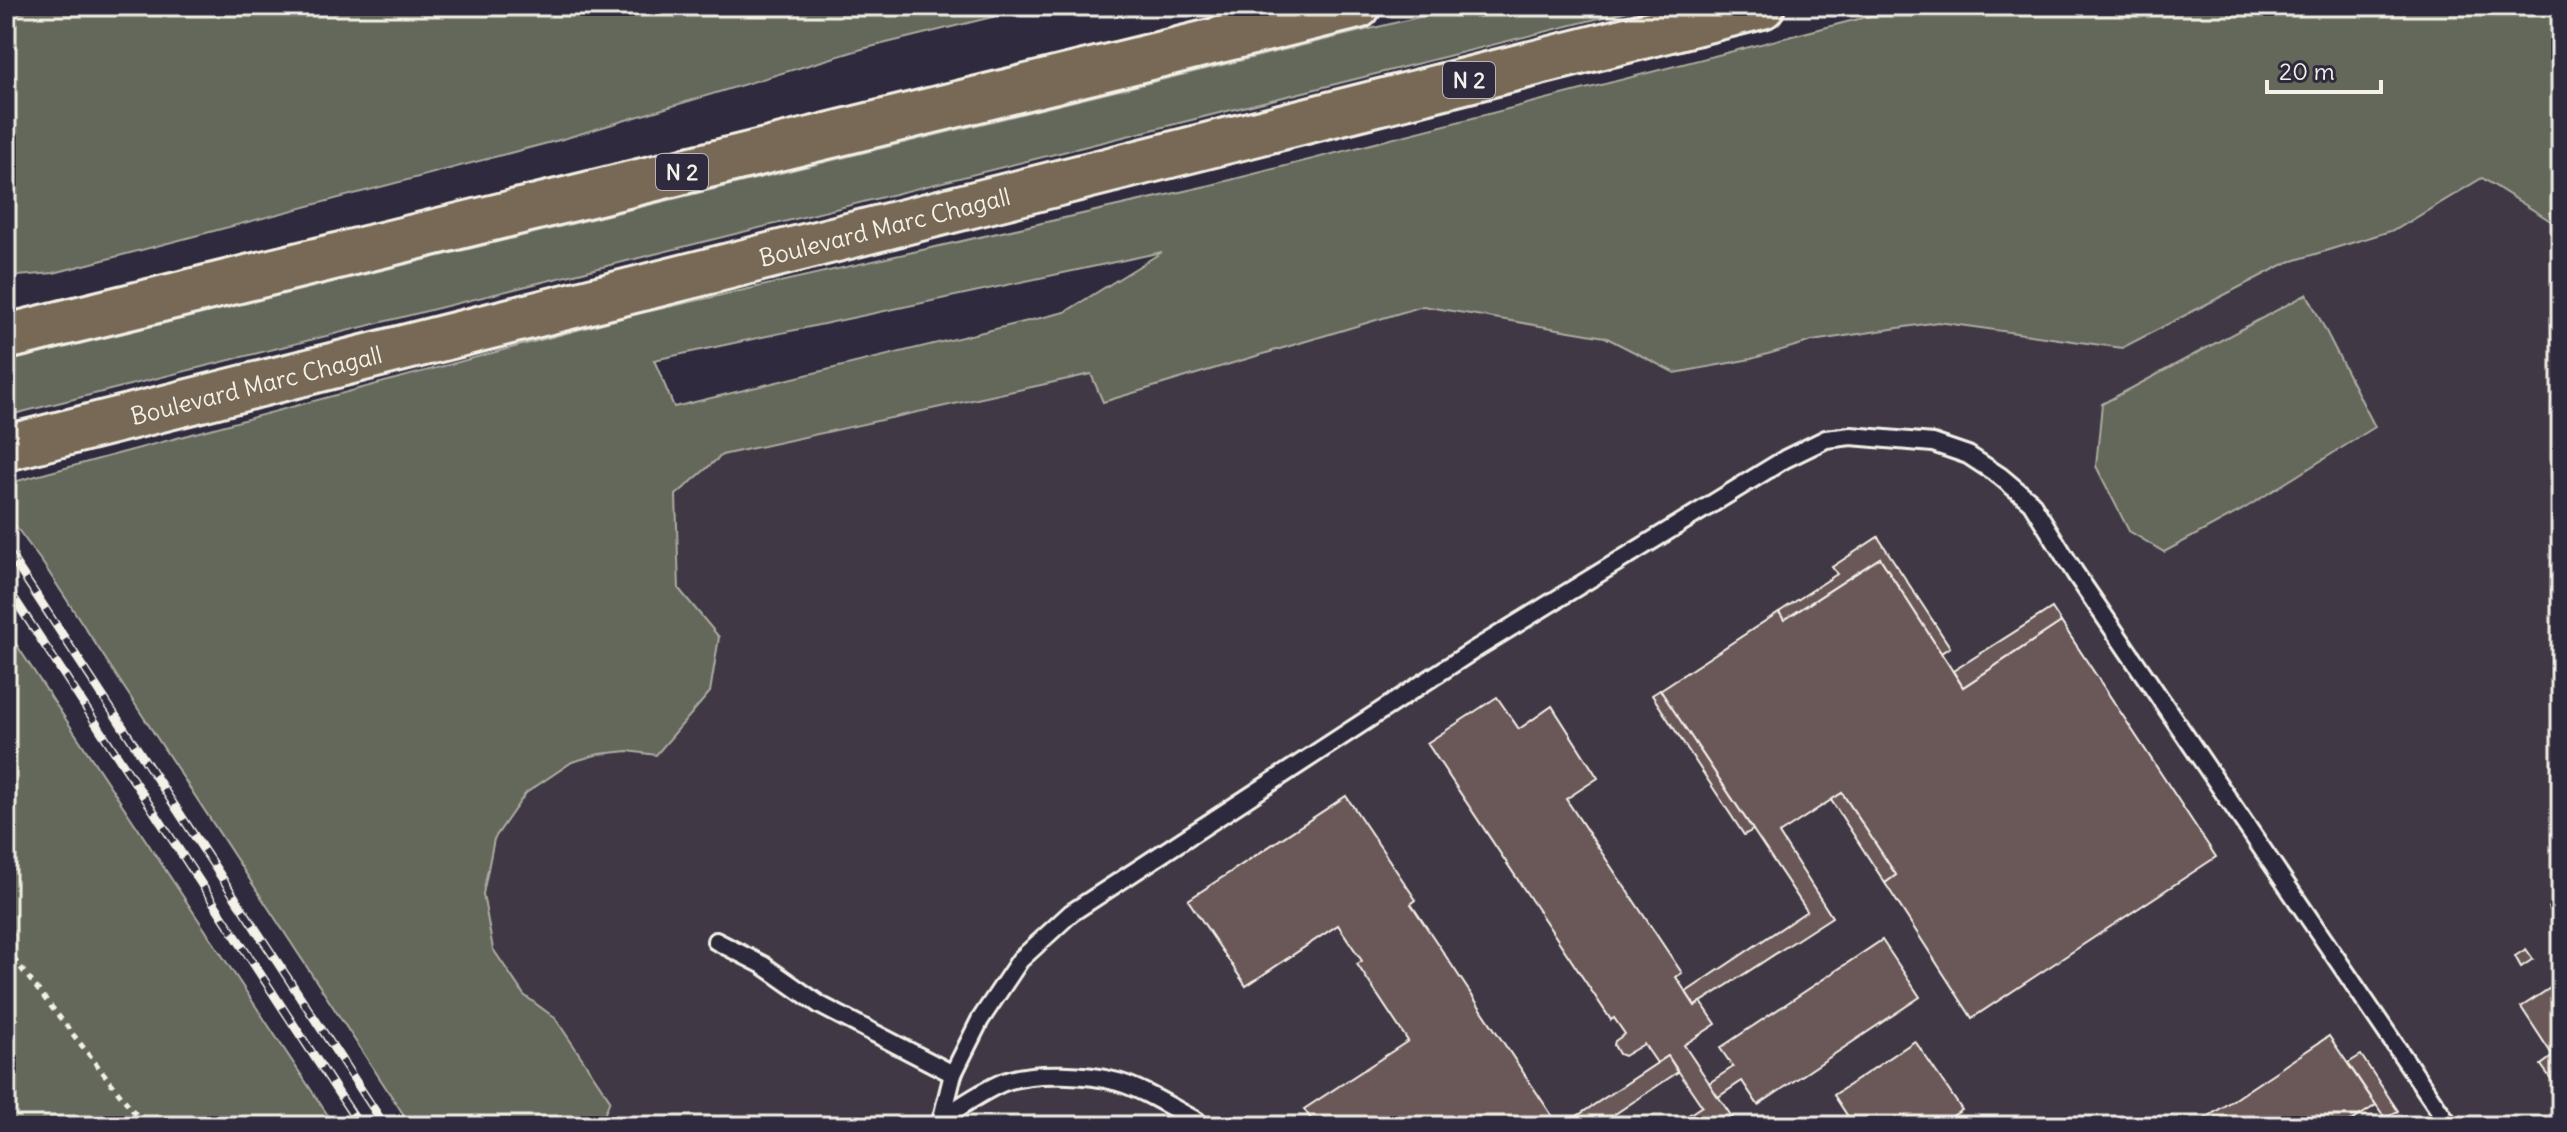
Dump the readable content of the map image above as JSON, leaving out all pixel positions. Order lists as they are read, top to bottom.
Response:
{
  "streets": {
    "highway": ["N 2", "Boulevard Marc Chagall"]
  },
  "scale_bar": "20 m"
}
